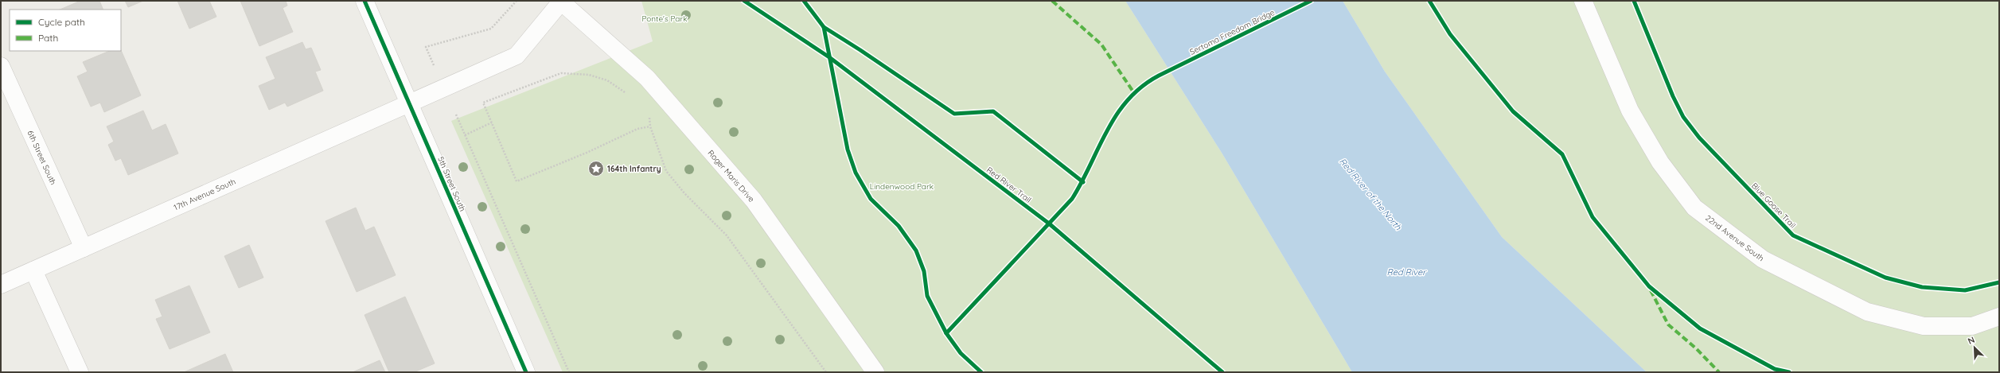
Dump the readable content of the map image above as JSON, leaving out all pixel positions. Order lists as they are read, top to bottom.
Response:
{
  "streets": {
    "street": [
      "6th Street South",
      "Roger Maris Drive",
      "5th Street South",
      "17th Avenue South",
      "22nd Avenue South"
    ],
    "cycle path": ["Sertoma Freedom Bridge", "Red River Trail", "Blue Goose Trail"]
  },
  "crossings": [
    ["6th Street South", "17th Avenue South"],
    ["Roger Maris Drive", "17th Avenue South"],
    ["5th Street South", "17th Avenue South"]
  ],
  "water": ["Red River of the North", "Red River"],
  "parks": ["Ponte's Park", "Lindenwood Park"],
  "places": {
    "place": ["164th Infantry"]
  },
  "legend": ["Cycle path", "Path"],
  "north": "top left"
}
